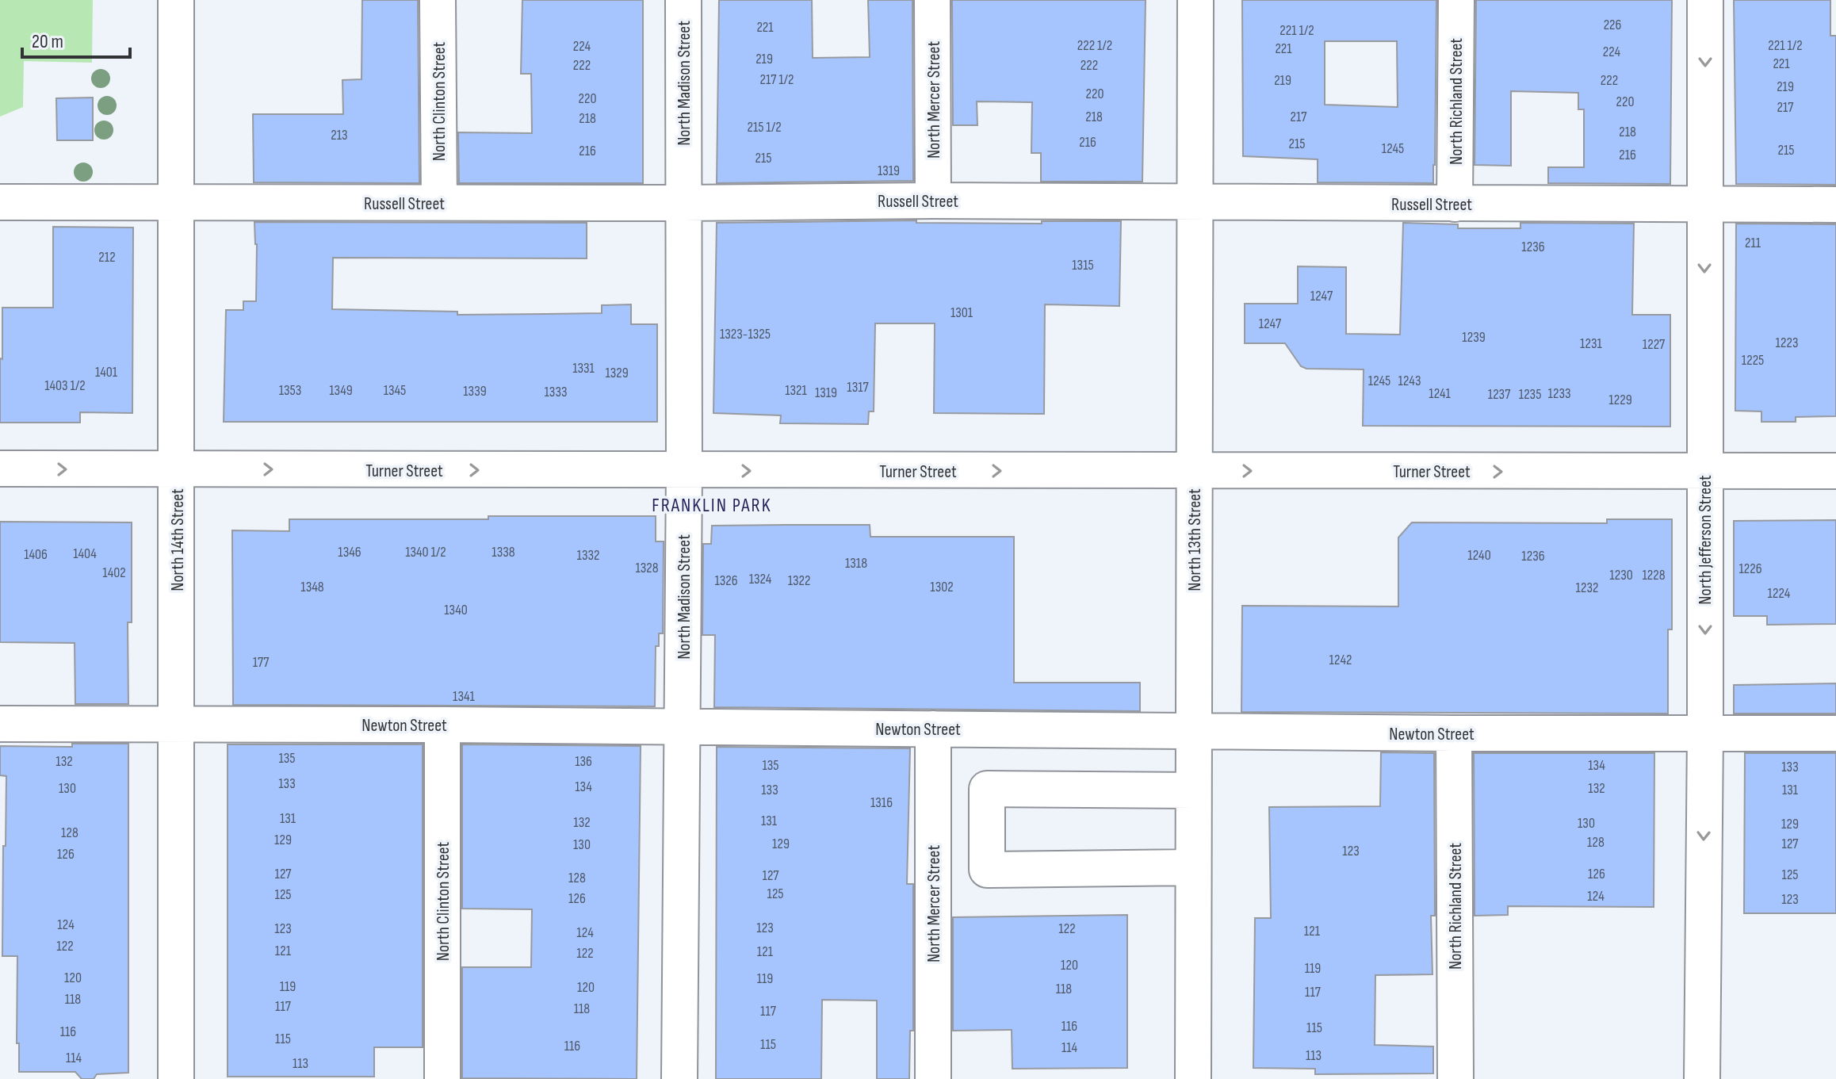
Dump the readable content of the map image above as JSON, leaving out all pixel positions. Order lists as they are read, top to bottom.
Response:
{
  "streets": {
    "street": [
      "North Madison Street",
      "North Mercer Street",
      "North Clinton Street",
      "North Richland Street",
      "Russell Street",
      "Turner Street",
      "North 14th Street",
      "North 13th Street",
      "North Jefferson Street",
      "Newton Street"
    ]
  },
  "crossings": [
    ["North Madison Street", "Russell Street"],
    ["North Madison Street", "Turner Street"],
    ["North Madison Street", "Newton Street"],
    ["North Mercer Street", "Russell Street"],
    ["North Mercer Street", "Newton Street"],
    ["North Clinton Street", "Russell Street"],
    ["North Clinton Street", "Newton Street"],
    ["North Richland Street", "Russell Street"],
    ["North Richland Street", "Newton Street"],
    ["Russell Street", "North 14th Street"],
    ["Russell Street", "North 13th Street"],
    ["Russell Street", "North Jefferson Street"],
    ["Turner Street", "North 14th Street"],
    ["Turner Street", "North 13th Street"],
    ["Turner Street", "North Jefferson Street"],
    ["North 14th Street", "Newton Street"],
    ["North 13th Street", "Newton Street"],
    ["North Jefferson Street", "Newton Street"]
  ],
  "one_way": ["Turner Street", "North Jefferson Street"],
  "districts": ["FRANKLIN PARK"],
  "house_numbers": [
    "226",
    "221",
    "221 1/2",
    "222 1/2",
    "221 1/2",
    "224",
    "221",
    "224",
    "219",
    "221",
    "222",
    "222",
    "217 1/2",
    "219",
    "222",
    "219",
    "220",
    "220",
    "220",
    "217",
    "218",
    "217",
    "218",
    "215 1/2",
    "218",
    "213",
    "216",
    "215",
    "1245",
    "215",
    "216",
    "216",
    "215",
    "1319",
    "211",
    "1236",
    "212",
    "1315",
    "1247",
    "1301",
    "1247",
    "1323-1325",
    "1239",
    "1223",
    "1231",
    "1227",
    "1225",
    "1331",
    "1401",
    "1329",
    "1245",
    "1243",
    "1403 1/2",
    "1317",
    "1353",
    "1349",
    "1345",
    "1321",
    "1339",
    "1333",
    "1319",
    "1241",
    "1233",
    "1237",
    "1235",
    "1229",
    "1346",
    "1340 1/2",
    "1338",
    "1404",
    "1406",
    "1332",
    "1240",
    "1236",
    "1318",
    "1328",
    "1226",
    "1402",
    "1230",
    "1228",
    "1324",
    "1326",
    "1322",
    "1348",
    "1302",
    "1232",
    "1224",
    "1340",
    "1242",
    "177",
    "1341",
    "135",
    "132",
    "136",
    "135",
    "134",
    "133",
    "133",
    "134",
    "130",
    "132",
    "133",
    "131",
    "1316",
    "131",
    "131",
    "132",
    "130",
    "129",
    "128",
    "129",
    "128",
    "129",
    "127",
    "130",
    "123",
    "126",
    "127",
    "126",
    "125",
    "127",
    "128",
    "125",
    "125",
    "124",
    "126",
    "123",
    "124",
    "123",
    "123",
    "122",
    "121",
    "124",
    "122",
    "121",
    "121",
    "122",
    "120",
    "119",
    "120",
    "119",
    "119",
    "120",
    "118",
    "117",
    "118",
    "117",
    "118",
    "117",
    "116",
    "115",
    "116",
    "115",
    "115",
    "116",
    "114",
    "113",
    "114",
    "113"
  ],
  "scale_bar": "20 m"
}
